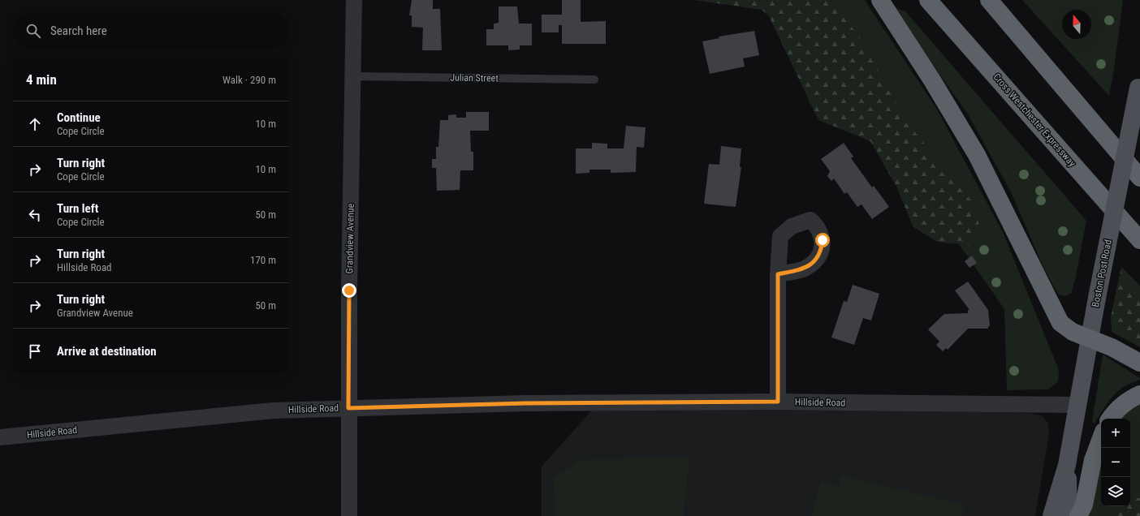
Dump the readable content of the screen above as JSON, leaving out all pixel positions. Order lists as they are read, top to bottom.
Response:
{
  "streets": {
    "highway": ["Cross Westchester Expressway"],
    "main road": ["Boston Post Road"],
    "street": ["Grandview Avenue", "Hillside Road"],
    "lane": ["Julian Street"]
  },
  "crossings": [
    ["Julian Street", "Grandview Avenue"],
    ["Grandview Avenue", "Hillside Road"],
    ["Boston Post Road", "Hillside Road"]
  ],
  "north": "top",
  "page": {
    "search": "Search here",
    "heading": ["4 min", "Walk · 290 m"],
    "list": [
      ["Continue", "Cope Circle", "10 m"],
      ["Turn right", "Cope Circle", "10 m"],
      ["Turn left", "Cope Circle", "50 m"],
      ["Turn right", "Hillside Road", "170 m"],
      ["Turn right", "Grandview Avenue", "50 m"],
      "Arrive at destination"
    ],
    "map_buttons": ["+", "−"]
  }
}
